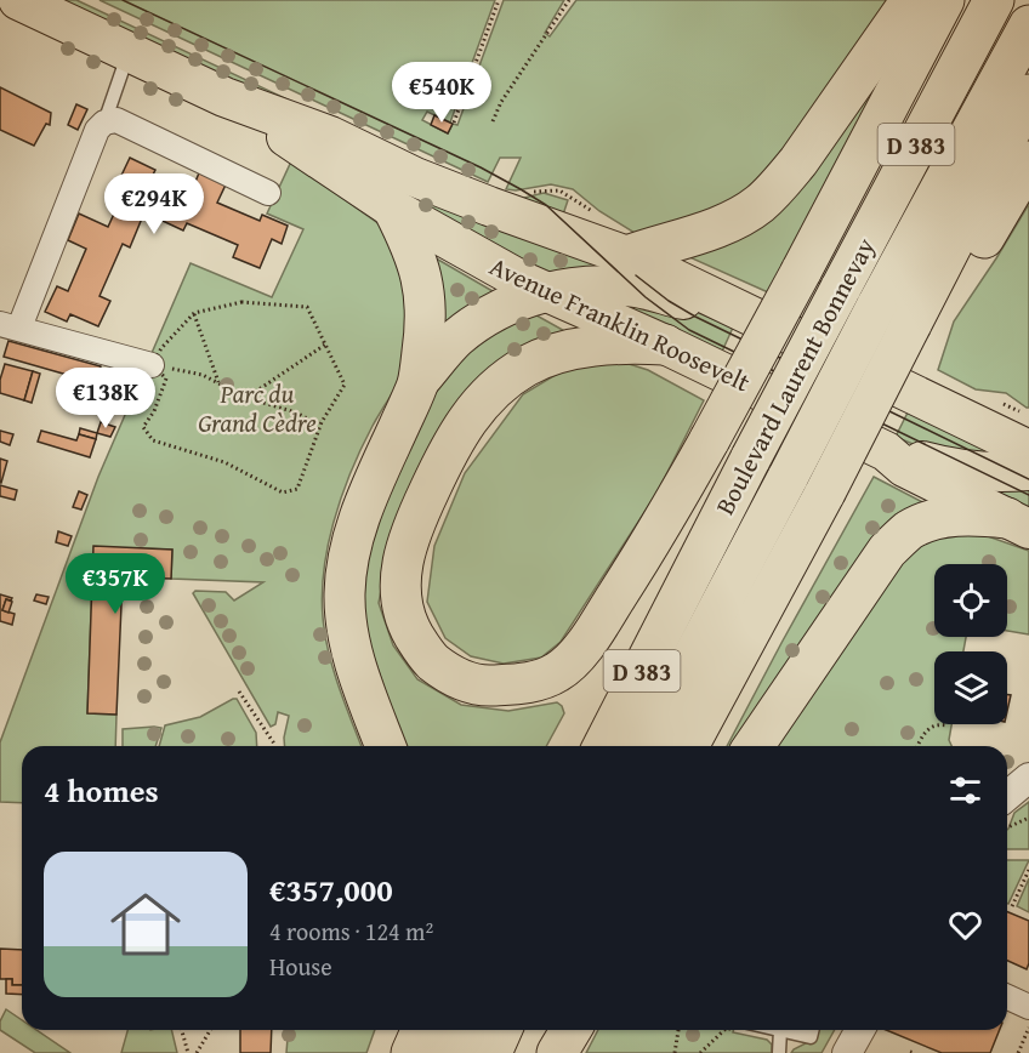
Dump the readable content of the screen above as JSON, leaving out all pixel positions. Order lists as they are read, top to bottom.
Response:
{
  "streets": {
    "highway": ["D 383", "Boulevard Laurent Bonnevay"],
    "main road": ["Avenue Franklin Roosevelt"]
  },
  "parks": ["Parc du Grand Cèdre"],
  "page": {
    "price": [
      "€540K",
      "€294K",
      "€138K",
      "€357K"
    ],
    "heading": "4 homes",
    "list": [
      {
        "name": "€357,000",
        "note": "4 rooms · 124 m² · House"
      }
    ]
  }
}
